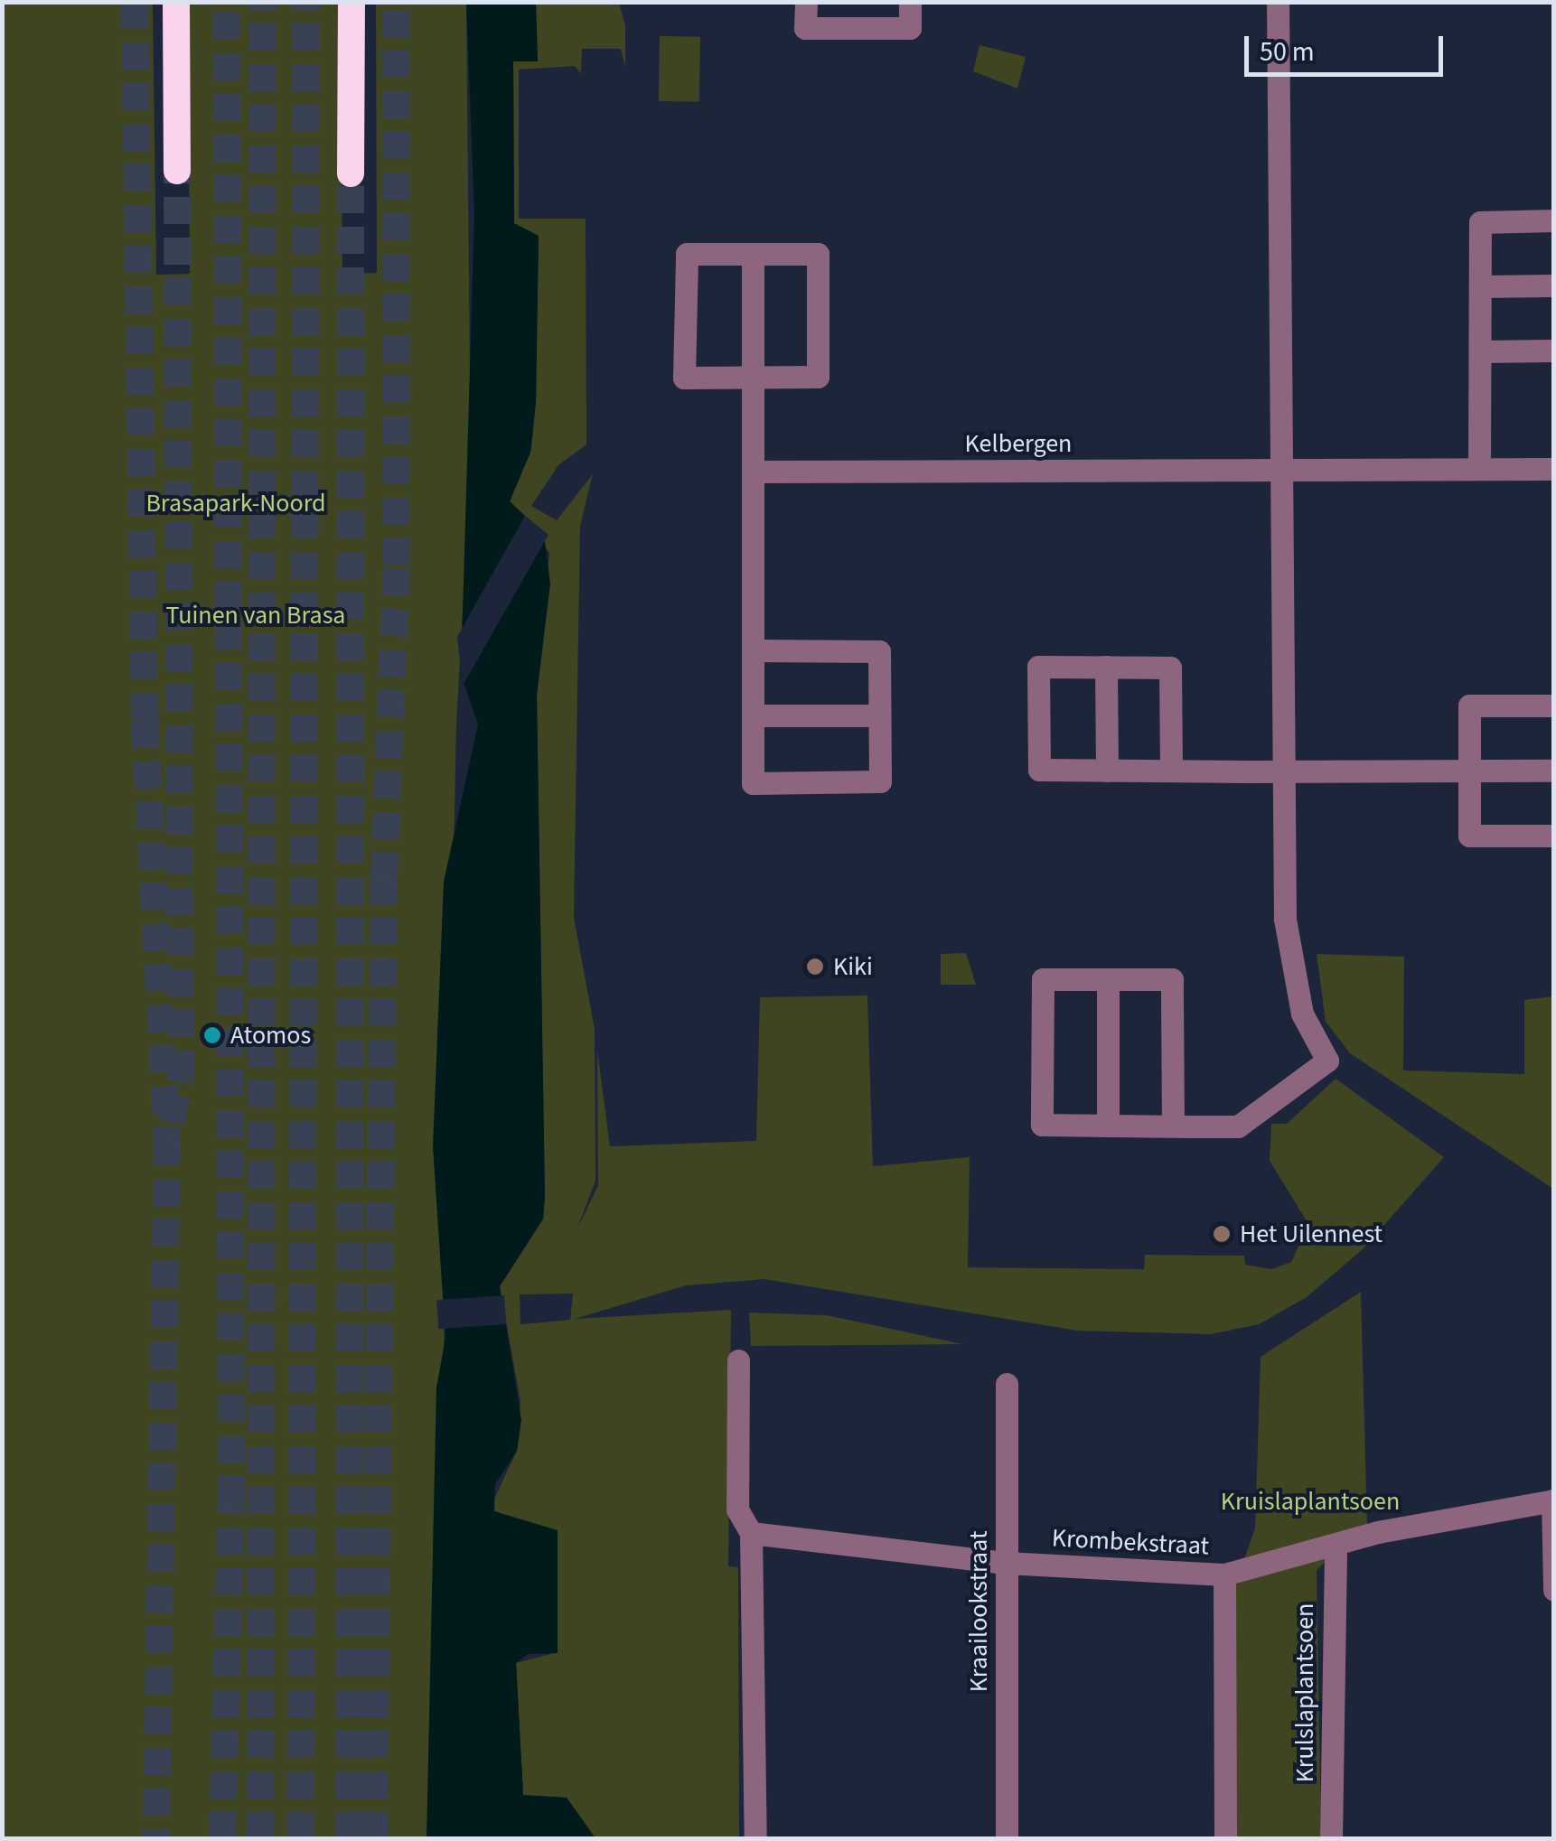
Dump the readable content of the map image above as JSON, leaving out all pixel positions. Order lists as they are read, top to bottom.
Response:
{
  "streets": {
    "street": [
      "Kelbergen",
      "Krombekstraat",
      "Kraailookstraat",
      "Krulslaplantsoen"
    ]
  },
  "crossings": [
    ["Krombekstraat", "Kraailookstraat"],
    ["Krombekstraat", "Krulslaplantsoen"]
  ],
  "parks": ["Brasapark-Noord", "Tuinen van Brasa", "Kruislaplantsoen"],
  "places": ["Kiki", "Atomos", "Het Uilennest"],
  "scale_bar": "50 m"
}
